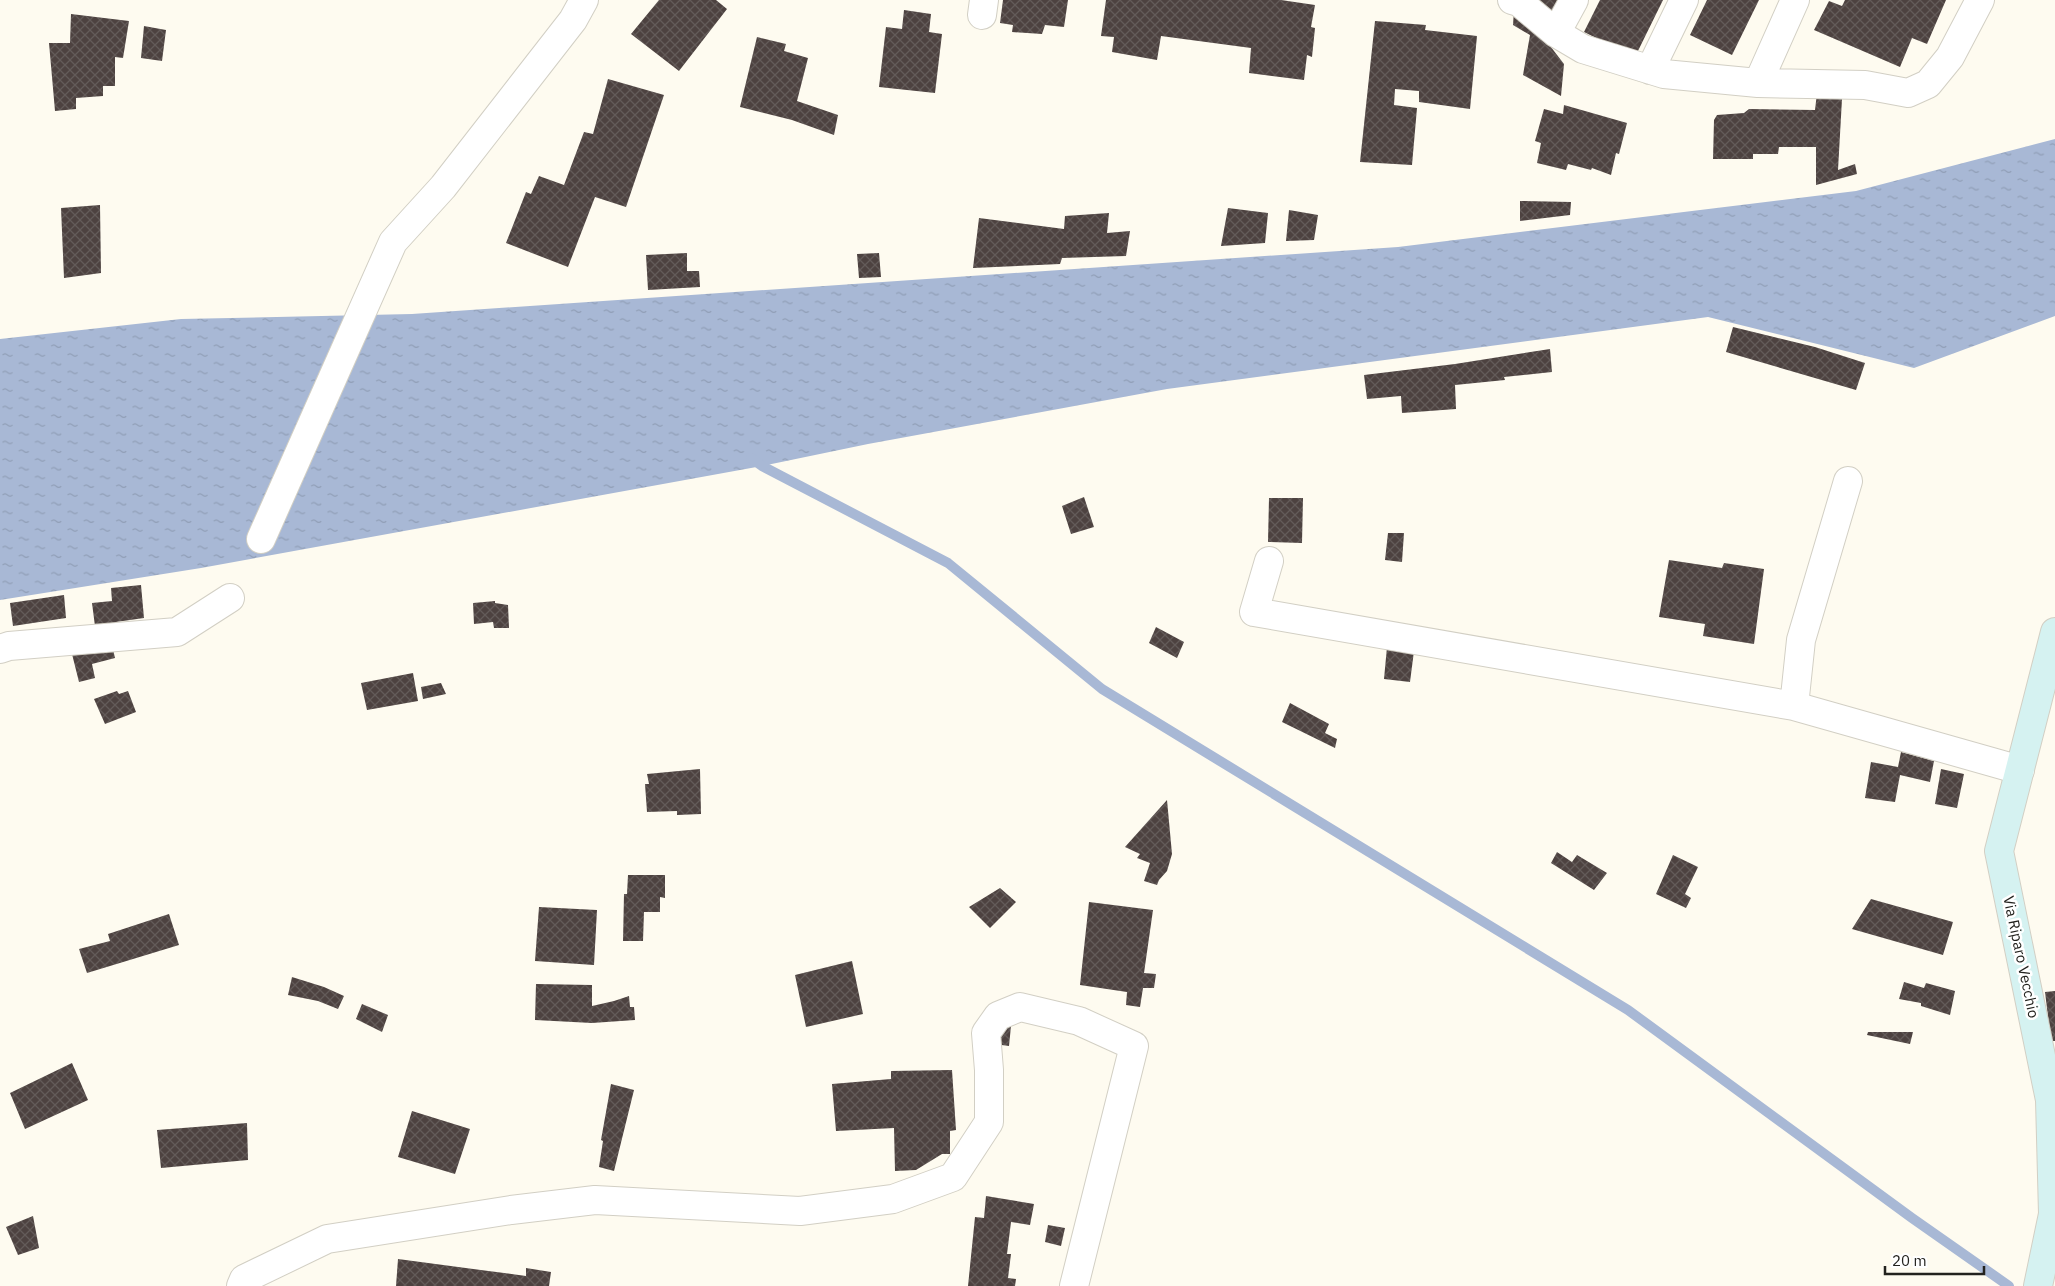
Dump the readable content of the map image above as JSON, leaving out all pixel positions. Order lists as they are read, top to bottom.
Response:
{
  "streets": {
    "street": ["Via Riparo Vecchio"]
  },
  "scale_bar": "20 m"
}
